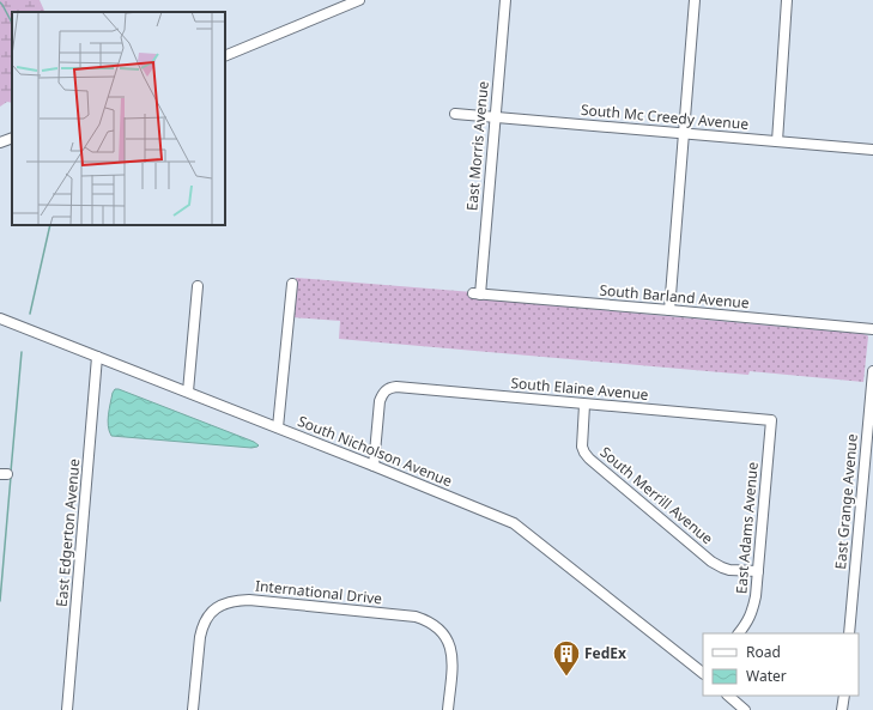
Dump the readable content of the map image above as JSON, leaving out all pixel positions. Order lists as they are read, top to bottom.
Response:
{
  "streets": {
    "street": [
      "South Mc Creedy Avenue",
      "East Morris Avenue",
      "South Barland Avenue",
      "South Elaine Avenue",
      "South Nicholson Avenue",
      "South Merrill Avenue",
      "East Grange Avenue",
      "East Adams Avenue",
      "East Edgerton Avenue",
      "International Drive"
    ]
  },
  "crossings": [
    ["South Mc Creedy Avenue", "East Morris Avenue"],
    ["East Morris Avenue", "South Barland Avenue"],
    ["South Elaine Avenue", "South Nicholson Avenue"],
    ["South Elaine Avenue", "South Merrill Avenue"],
    ["South Elaine Avenue", "East Adams Avenue"],
    ["South Nicholson Avenue", "East Edgerton Avenue"],
    ["South Merrill Avenue", "East Adams Avenue"]
  ],
  "places": {
    "building": ["FedEx"]
  },
  "legend": ["Road", "Water"]
}
